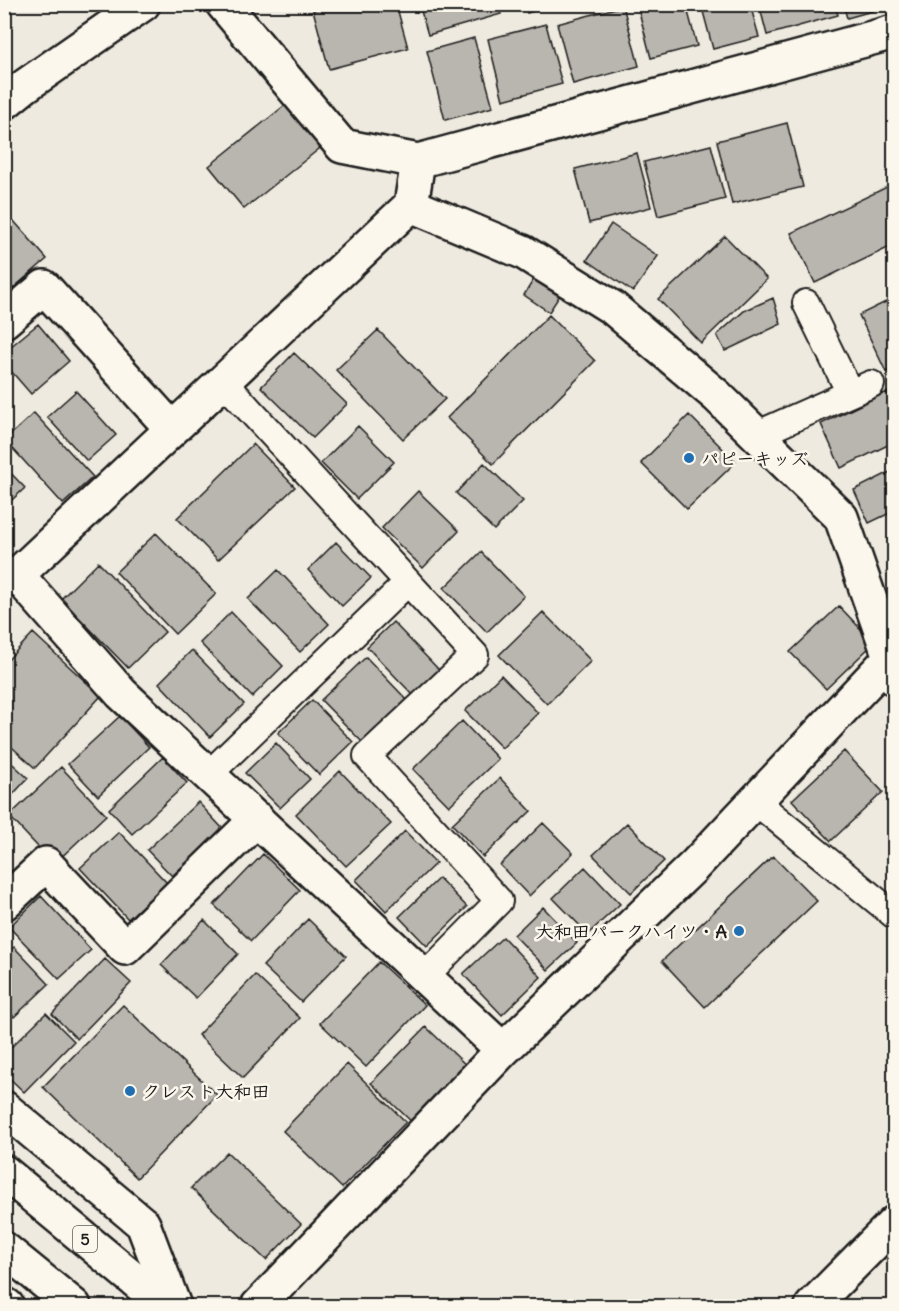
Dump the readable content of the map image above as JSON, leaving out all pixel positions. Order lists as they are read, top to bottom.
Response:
{
  "streets": {
    "street": ["5"]
  },
  "places": ["パピーキッズ", "大和田パークハイツ・A", "クレスト大和田"]
}
